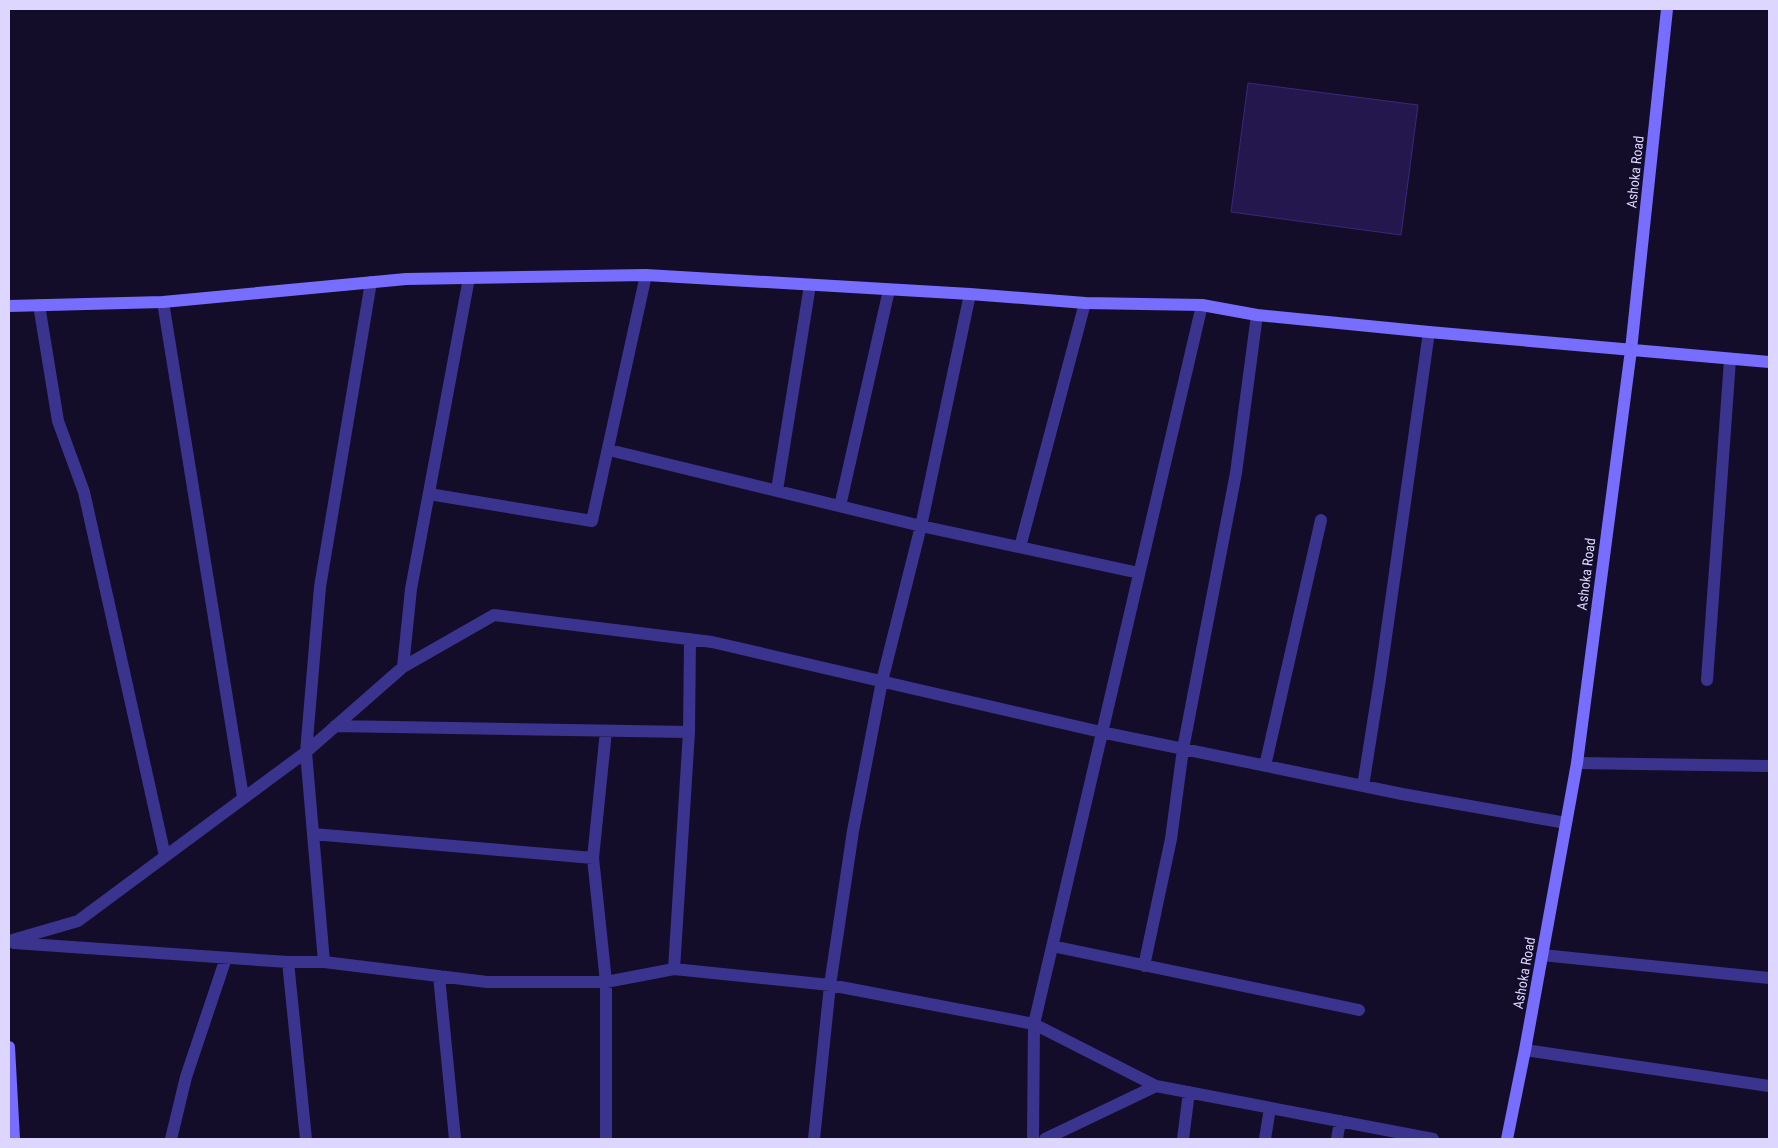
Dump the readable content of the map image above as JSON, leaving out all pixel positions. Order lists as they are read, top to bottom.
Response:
{
  "streets": {
    "street": ["Ashoka Road"]
  }
}
